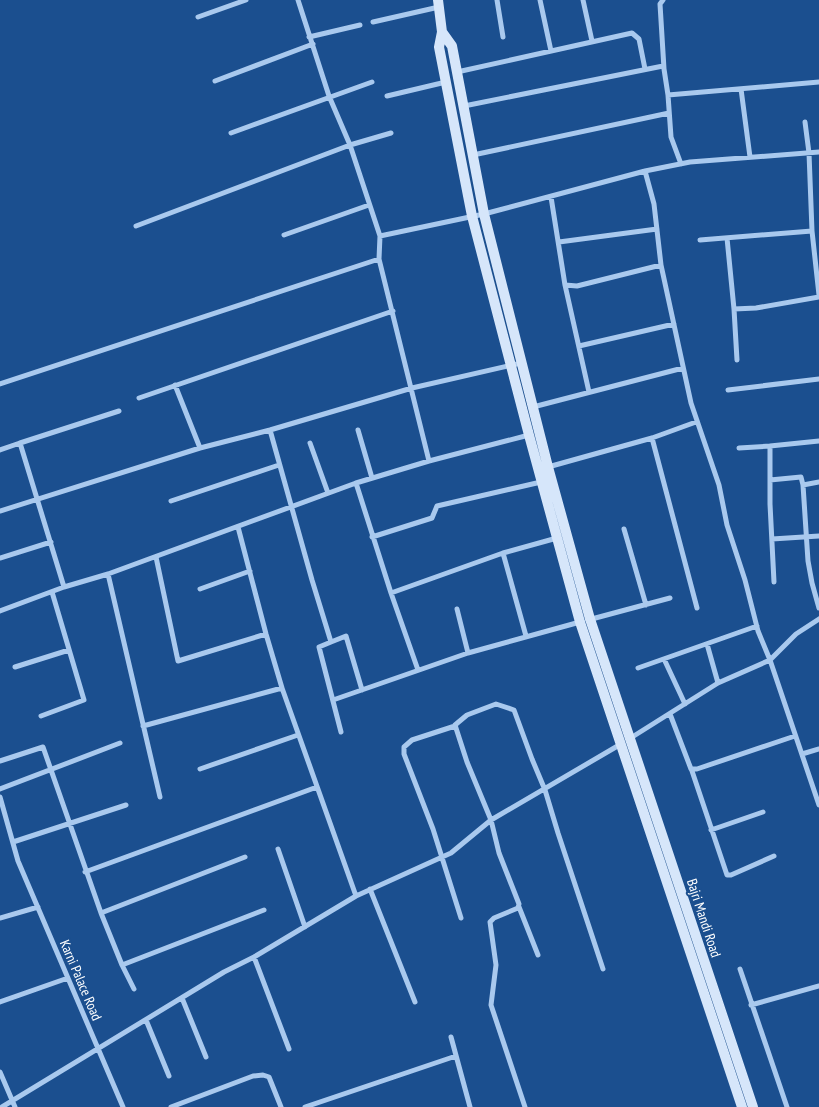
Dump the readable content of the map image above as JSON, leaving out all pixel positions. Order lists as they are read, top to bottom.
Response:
{
  "streets": {
    "street": ["Bajri Mandi Road", "Karni Palace Road"]
  }
}
